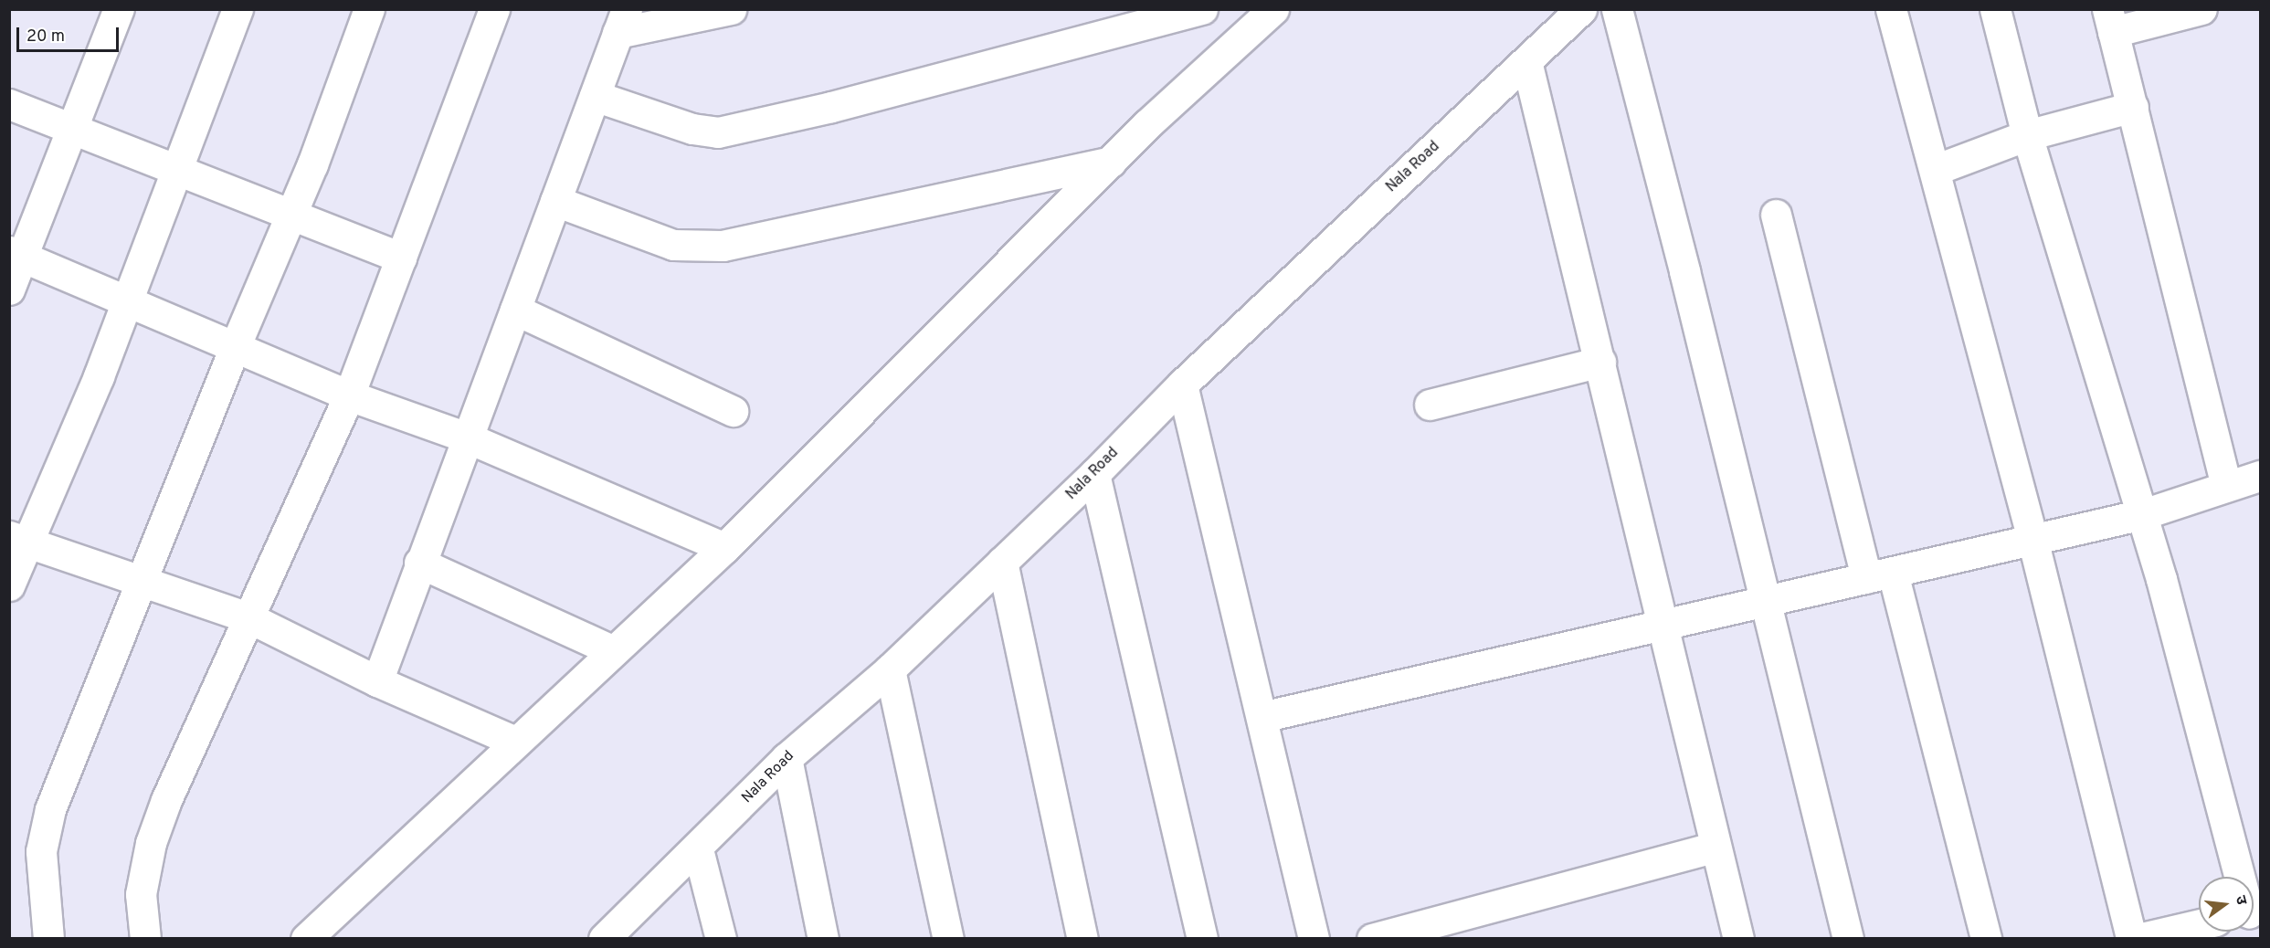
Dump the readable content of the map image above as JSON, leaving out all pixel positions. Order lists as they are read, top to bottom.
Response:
{
  "streets": {
    "street": ["Nala Road"]
  },
  "scale_bar": "20 m",
  "north": "right"
}
